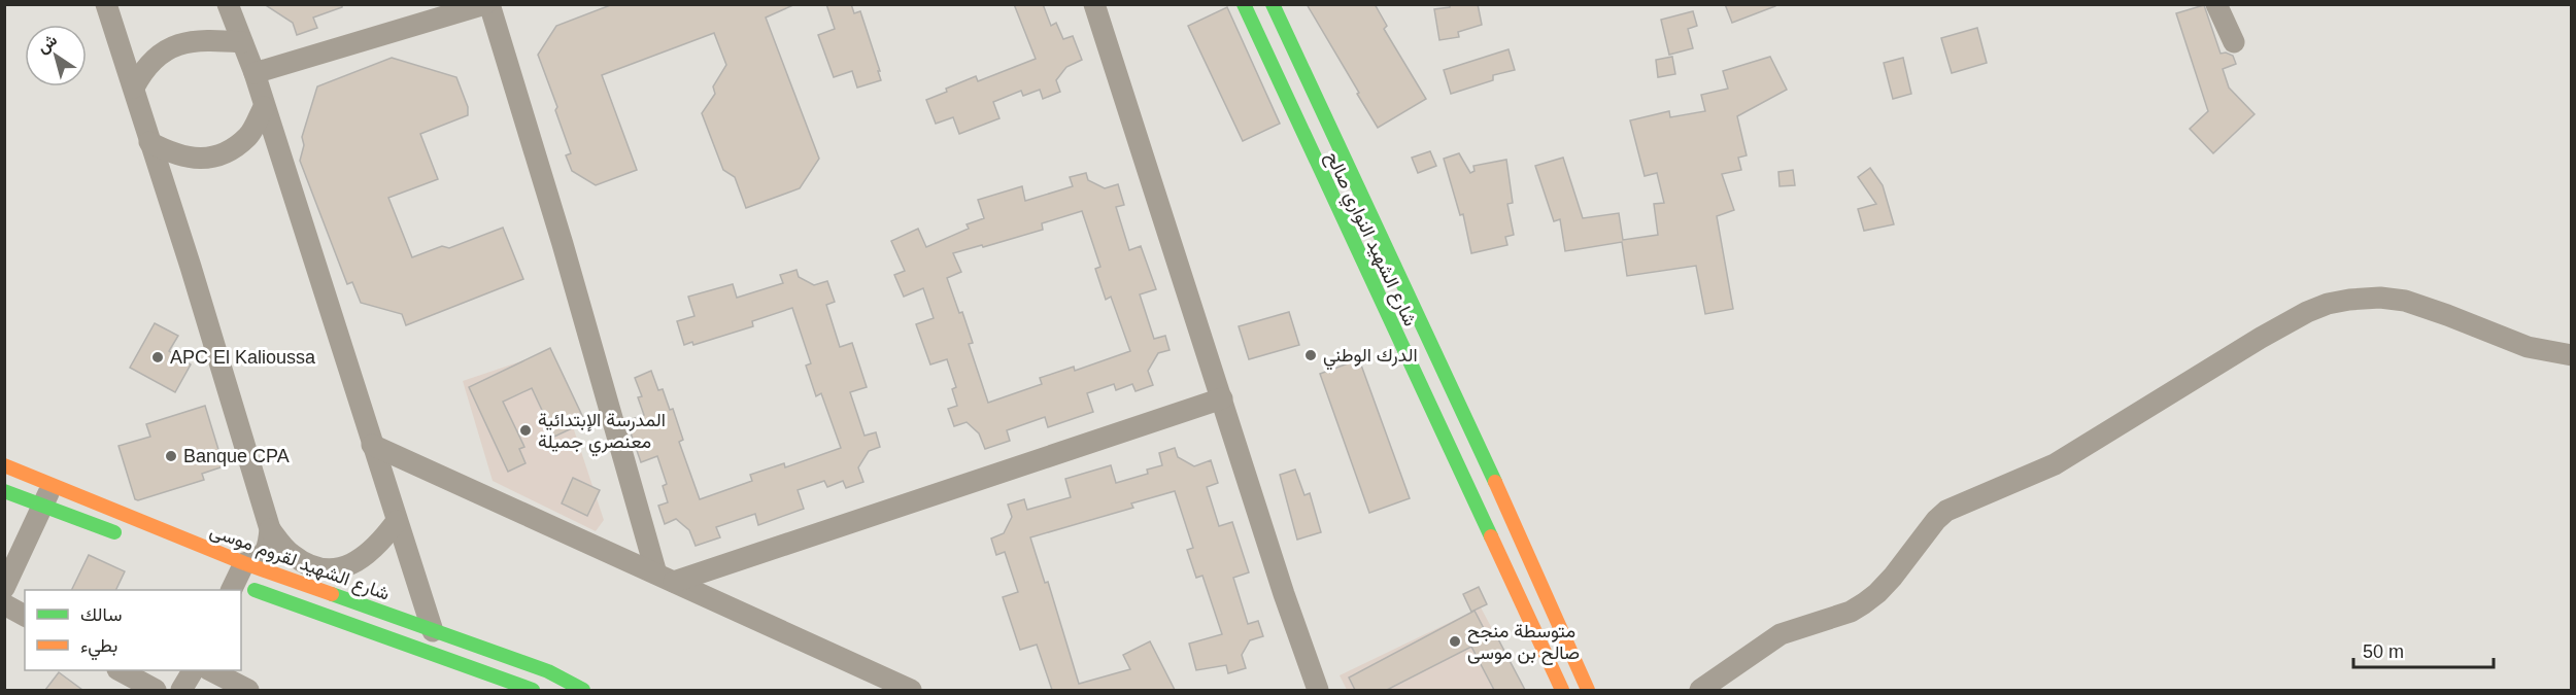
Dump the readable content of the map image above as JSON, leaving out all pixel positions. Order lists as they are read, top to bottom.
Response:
{
  "streets": {
    "street": ["شارع الشهيد النواري صالح", "شارع الشهيد لقروم موسى"]
  },
  "places": [
    "الدرك الوطني",
    "APC El Kalioussa",
    "المدرسة الإبتدائية معنصري جميلة",
    "Banque CPA",
    "متوسطة منجح صالح بن موسى"
  ],
  "legend": ["سالك", "بطيء"],
  "scale_bar": "50 m",
  "north": "top left"
}
